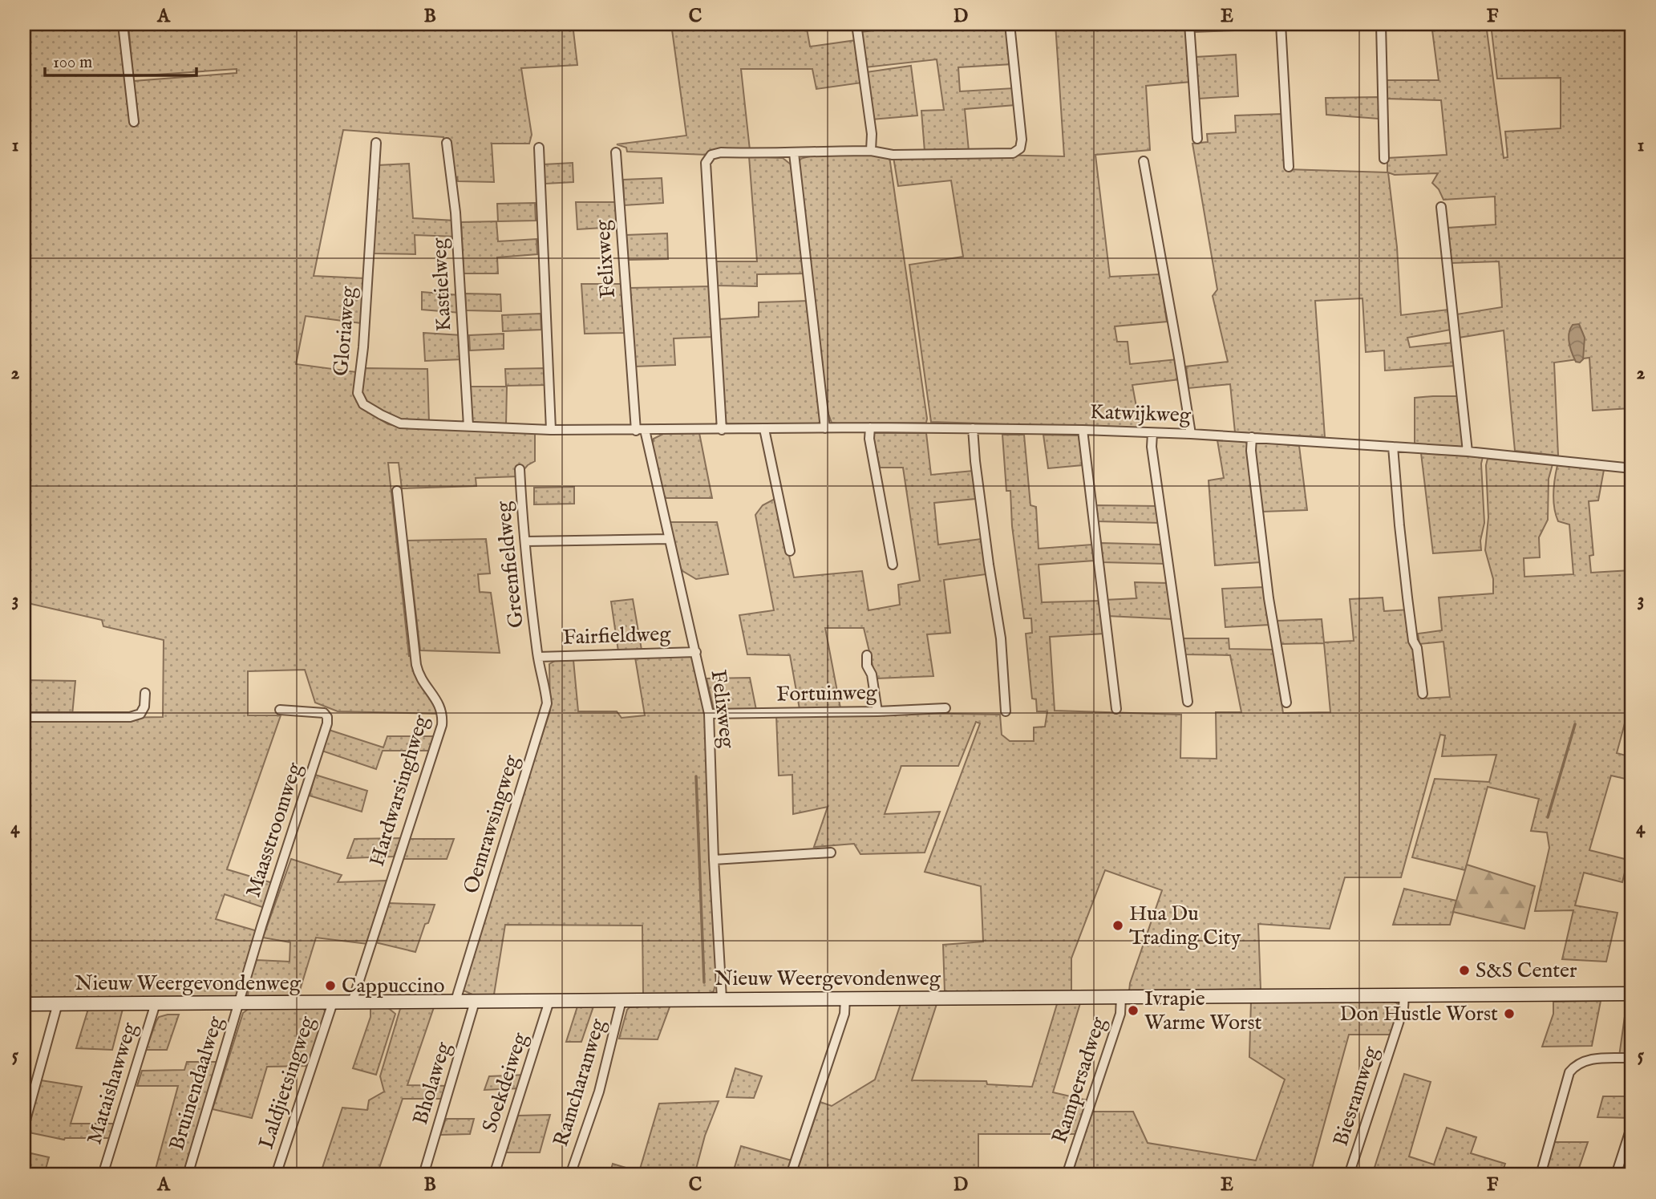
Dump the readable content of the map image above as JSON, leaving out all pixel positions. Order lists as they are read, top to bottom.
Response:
{
  "streets": {
    "street": [
      "Felixweg",
      "Kastielweg",
      "Gloriaweg",
      "Katwijkweg",
      "Greenfieldweg",
      "Fairfieldweg",
      "Fortuinweg",
      "Hardwarsinghweg",
      "Oemrawsingweg",
      "Maasstroomweg",
      "Nieuw Weergevondenweg",
      "Rampersadweg",
      "Laldjietsingweg",
      "Soekdeiweg",
      "Ramcharanweg",
      "Mataishawweg",
      "Bruinendaalweg",
      "Bholaweg",
      "Biesramweg"
    ]
  },
  "crossings": [
    ["Felixweg", "Gloriaweg"],
    ["Felixweg", "Katwijkweg"],
    ["Felixweg", "Fairfieldweg"],
    ["Felixweg", "Fortuinweg"],
    ["Felixweg", "Nieuw Weergevondenweg"],
    ["Kastielweg", "Gloriaweg"],
    ["Gloriaweg", "Katwijkweg"],
    ["Greenfieldweg", "Fairfieldweg"],
    ["Greenfieldweg", "Oemrawsingweg"],
    ["Fairfieldweg", "Oemrawsingweg"],
    ["Hardwarsinghweg", "Nieuw Weergevondenweg"],
    ["Oemrawsingweg", "Nieuw Weergevondenweg"],
    ["Maasstroomweg", "Nieuw Weergevondenweg"],
    ["Maasstroomweg", "Bruinendaalweg"],
    ["Nieuw Weergevondenweg", "Rampersadweg"],
    ["Nieuw Weergevondenweg", "Laldjietsingweg"],
    ["Nieuw Weergevondenweg", "Soekdeiweg"],
    ["Nieuw Weergevondenweg", "Ramcharanweg"],
    ["Nieuw Weergevondenweg", "Mataishawweg"],
    ["Nieuw Weergevondenweg", "Bruinendaalweg"],
    ["Nieuw Weergevondenweg", "Bholaweg"],
    ["Nieuw Weergevondenweg", "Biesramweg"]
  ],
  "places": [
    "Hua Du Trading City",
    "S&S Center",
    "Cappuccino",
    "Ivrapie Warme Worst",
    "Don Hustle Worst"
  ],
  "scale_bar": "100 m",
  "grid": {
    "columns": [
      "A",
      "B",
      "C",
      "D",
      "E",
      "F"
    ],
    "rows": [
      "1",
      "2",
      "3",
      "4",
      "5"
    ]
  }
}
